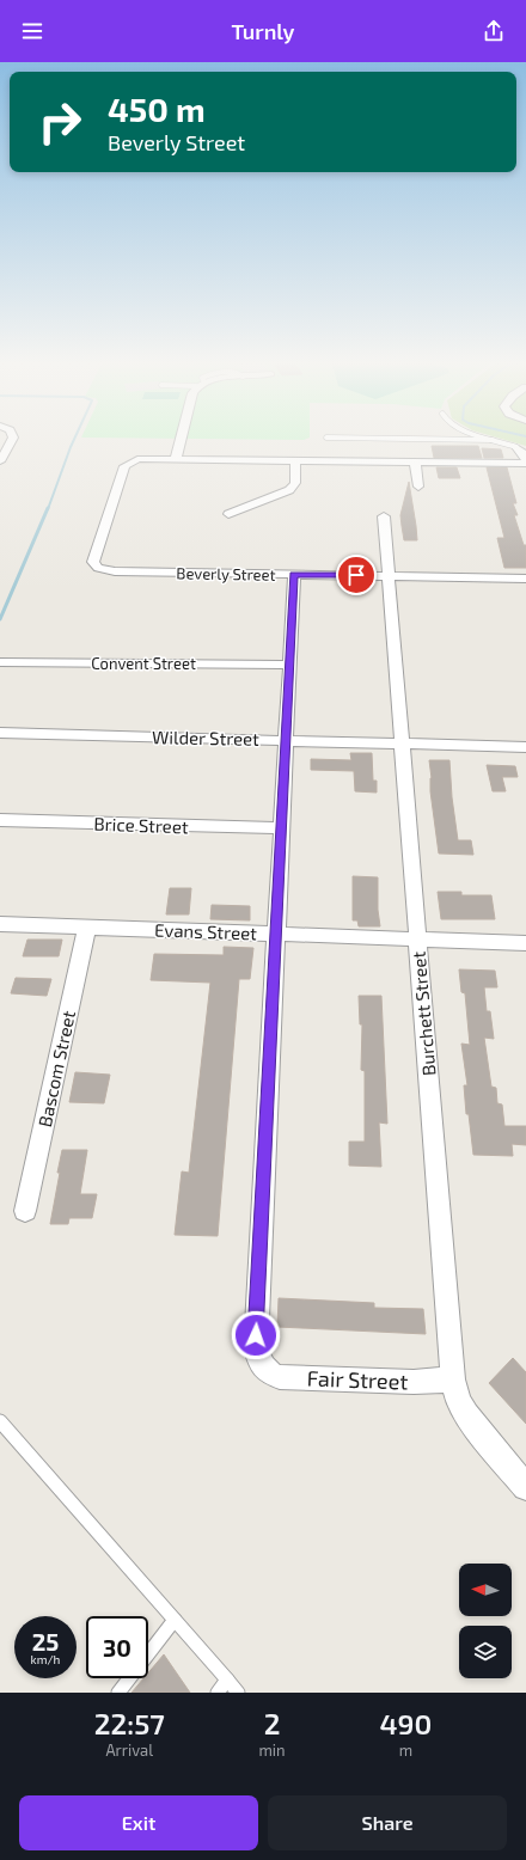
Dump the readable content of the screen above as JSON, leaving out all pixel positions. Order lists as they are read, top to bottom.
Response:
{
  "streets": {
    "street": [
      "Beverly Street",
      "Convent Street",
      "Wilder Street",
      "Brice Street",
      "Evans Street",
      "Burchett Street",
      "Bascom Street",
      "Fair Street"
    ]
  },
  "crossings": [
    ["Beverly Street", "Burchett Street"],
    ["Wilder Street", "Burchett Street"],
    ["Evans Street", "Burchett Street"],
    ["Evans Street", "Bascom Street"],
    ["Evans Street", "Fair Street"],
    ["Burchett Street", "Fair Street"]
  ],
  "north": "left",
  "page": {
    "header": "Turnly",
    "turn": ["450 m", "Beverly Street"],
    "speed": "25 km/h",
    "limit": "30",
    "eta": [
      "22:57",
      "Arrival",
      "2",
      "min",
      "490",
      "m"
    ],
    "buttons": ["Exit", "Share"]
  }
}
